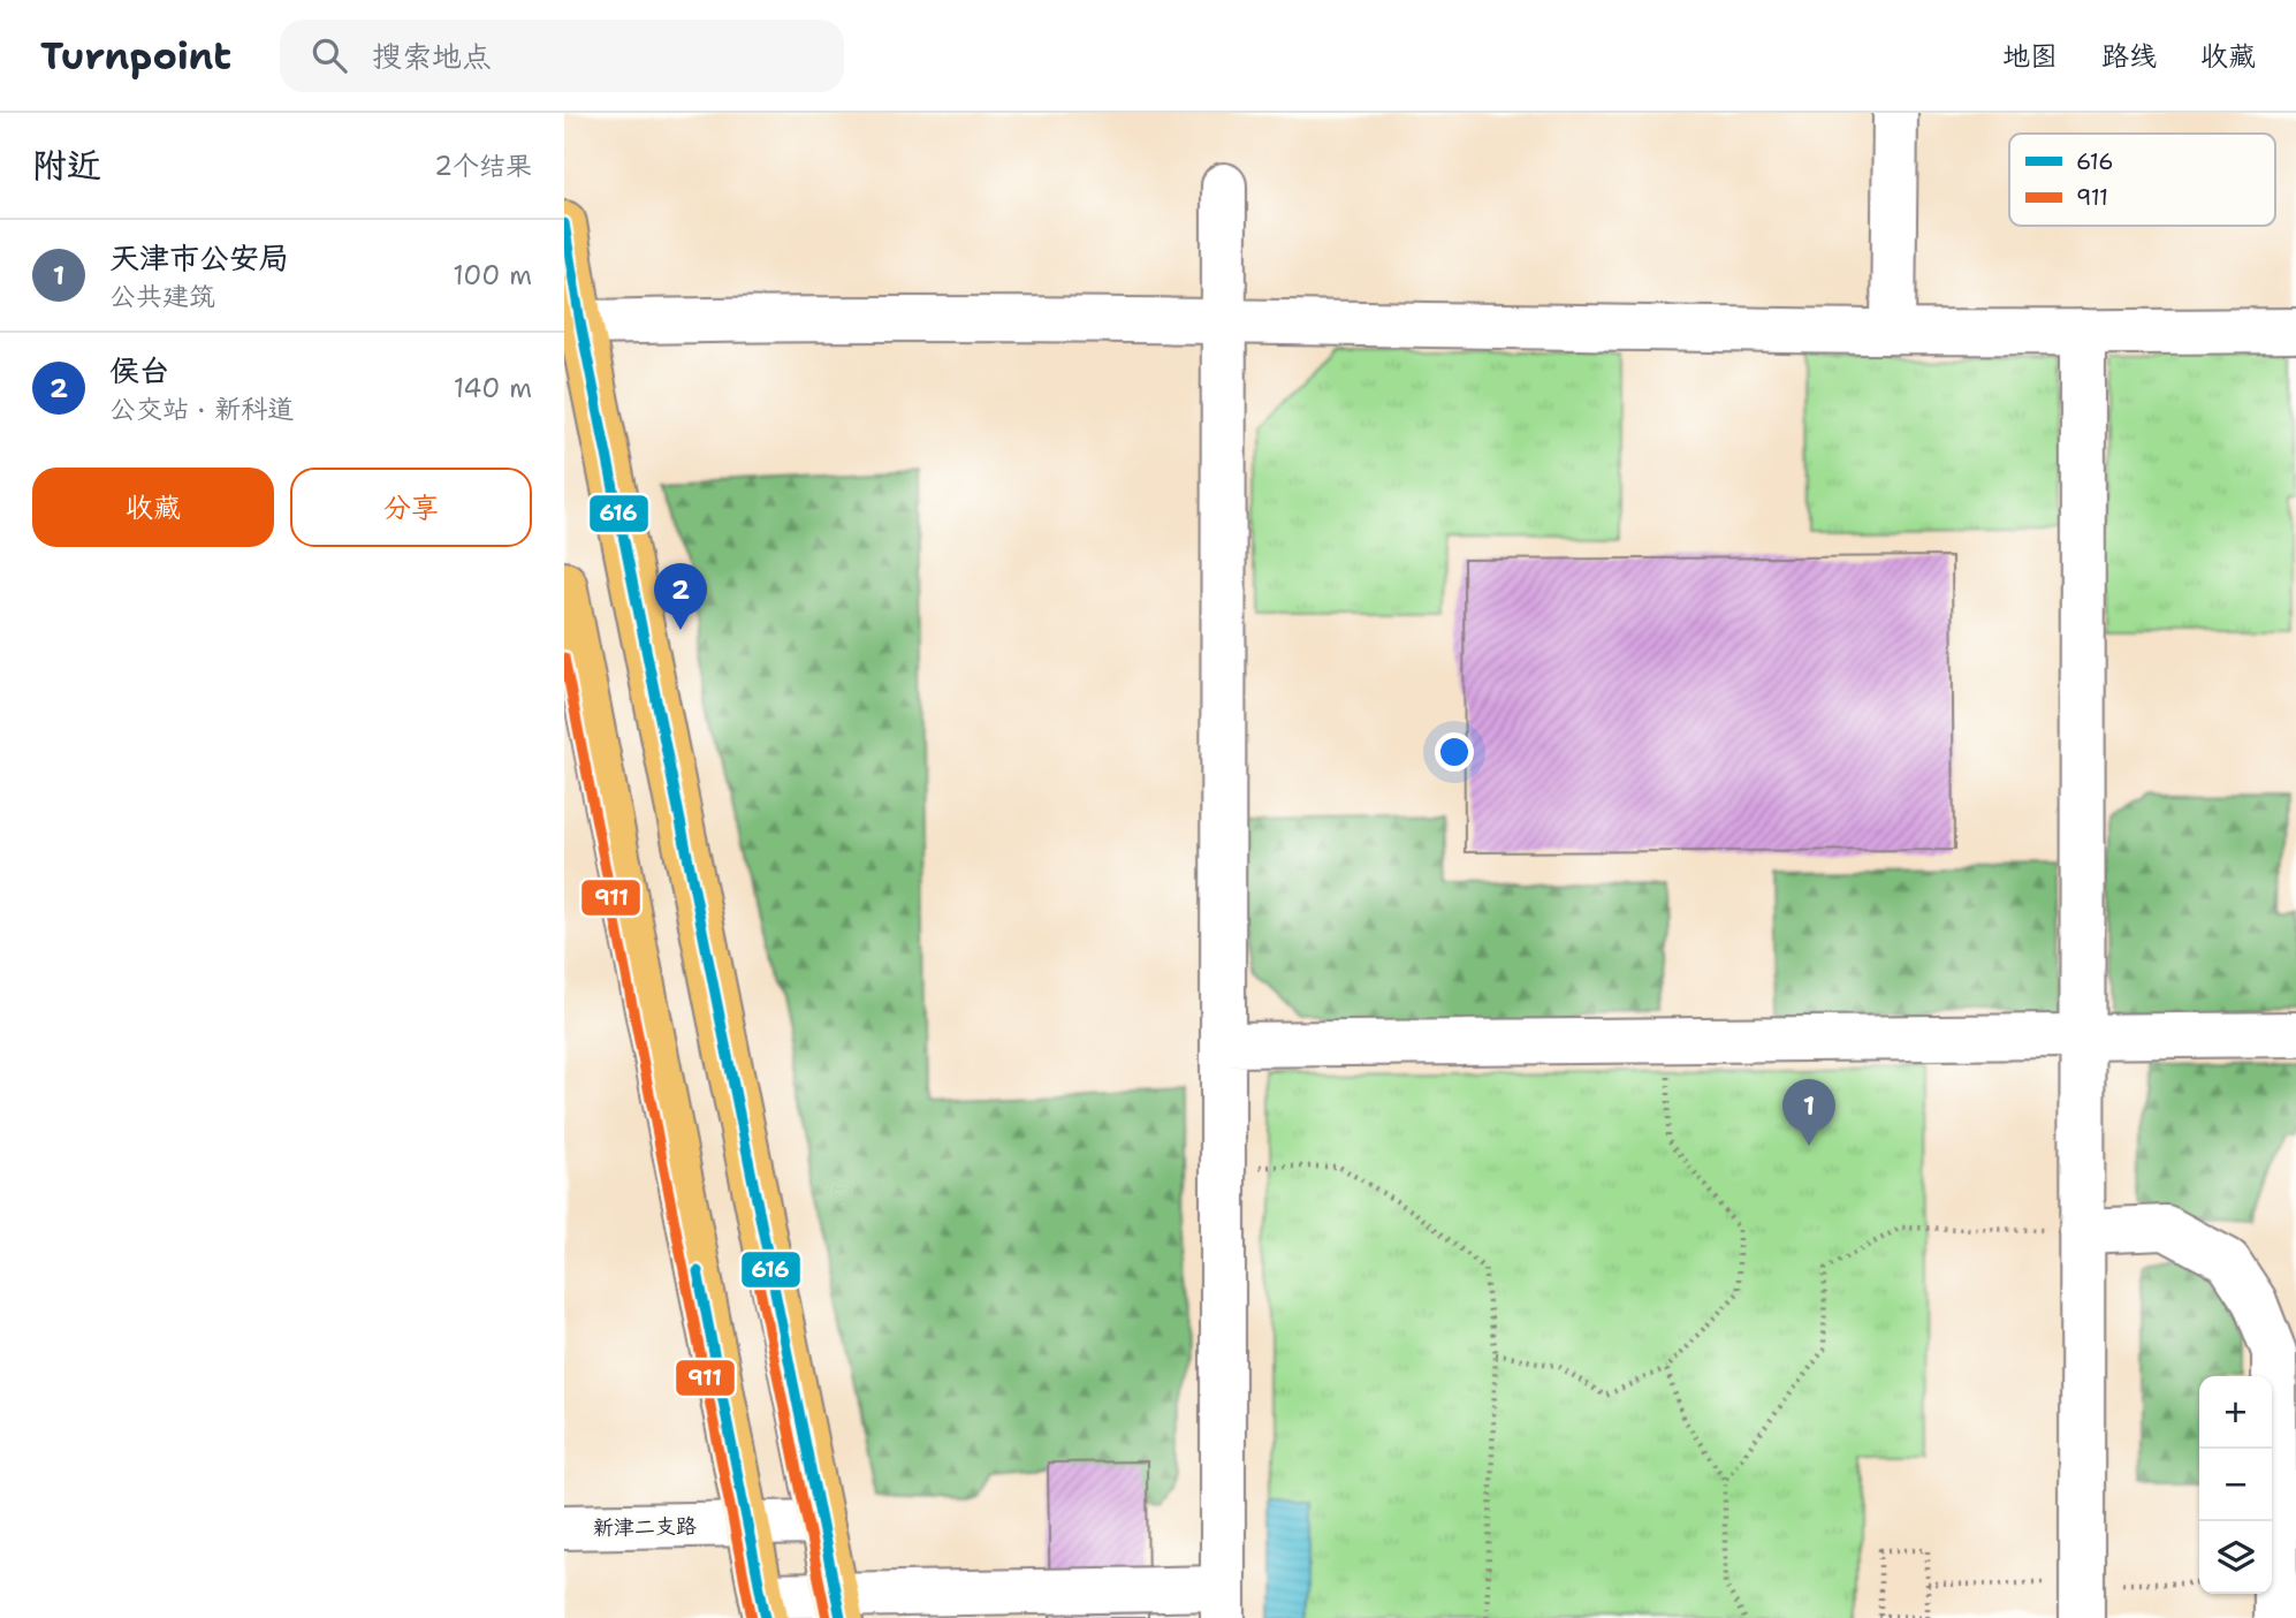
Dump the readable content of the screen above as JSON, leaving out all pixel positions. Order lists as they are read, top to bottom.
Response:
{
  "streets": {
    "street": ["新津二支路"]
  },
  "lines": ["transit line 616", "transit line 911"],
  "legend": ["616", "911"],
  "page": {
    "header": "Turnpoint",
    "search": "搜索地点",
    "nav": ["地图", "路线", "收藏"],
    "heading": ["附近", "2个结果"],
    "list": [
      {
        "mark": "1",
        "name": "天津市公安局",
        "note": "公共建筑",
        "value": "100 m"
      },
      {
        "mark": "2",
        "name": "侯台",
        "note": "公交站 · 新科道",
        "value": "140 m"
      }
    ],
    "buttons": ["收藏", "分享"],
    "pins": ["2", "1"],
    "map_buttons": ["+", "−"]
  }
}
